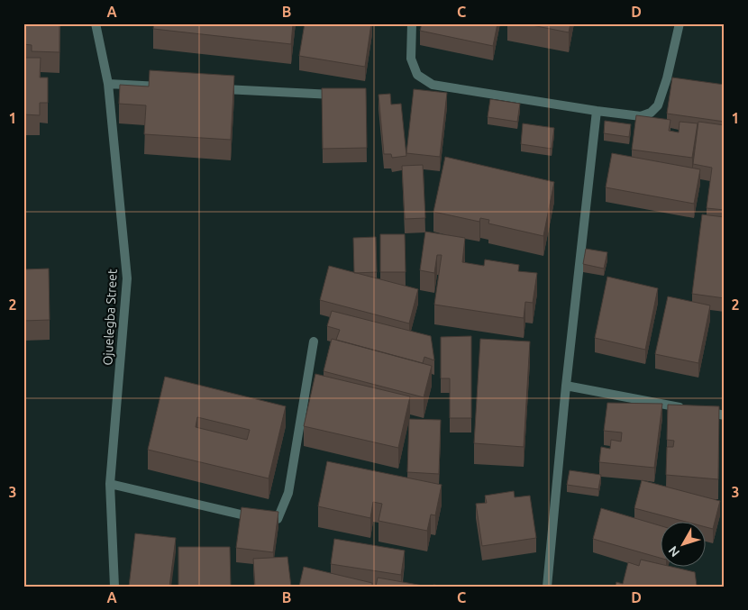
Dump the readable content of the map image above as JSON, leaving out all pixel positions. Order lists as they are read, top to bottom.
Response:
{
  "streets": {
    "street": ["Ojuelegba Street"]
  },
  "north": "bottom left",
  "grid": {
    "columns": [
      "A",
      "B",
      "C",
      "D"
    ],
    "rows": ["1", "2", "3"]
  }
}
